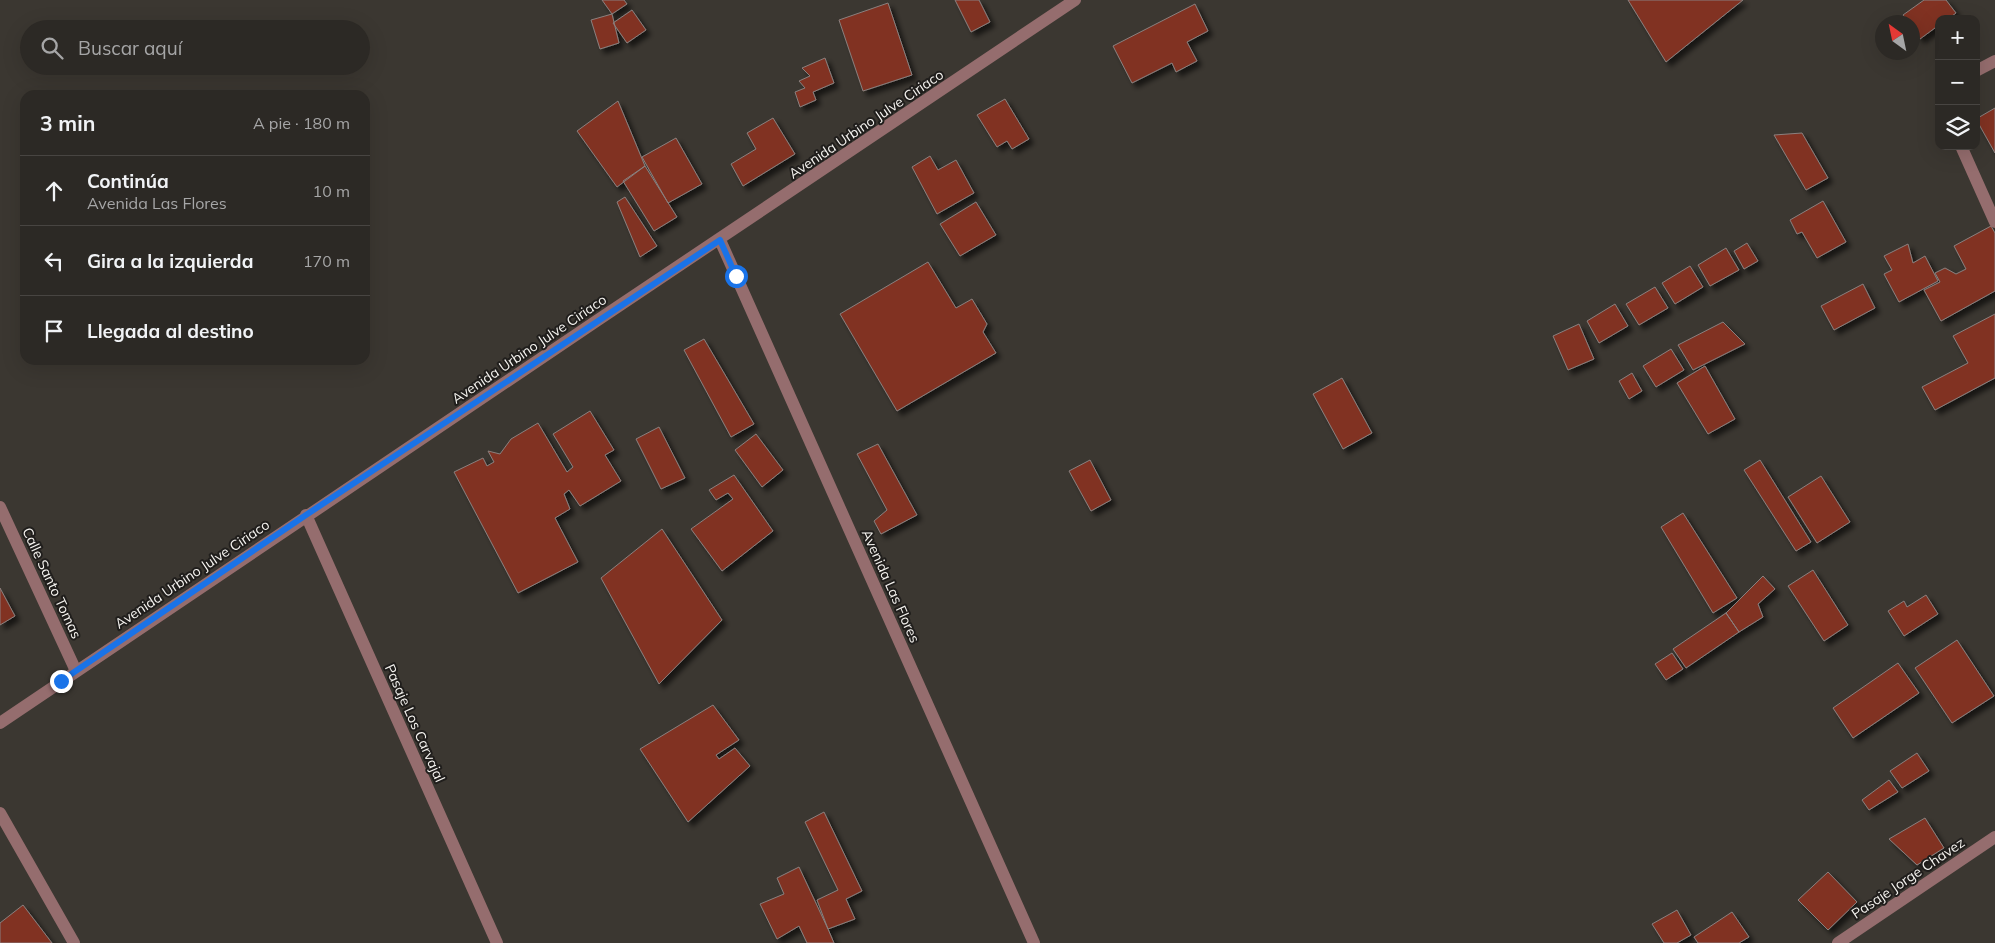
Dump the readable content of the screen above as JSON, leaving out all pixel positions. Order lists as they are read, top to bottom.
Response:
{
  "streets": {
    "street": [
      "Avenida Urbino Julve Ciriaco",
      "Calle Santo Tomas",
      "Avenida Las Flores",
      "Pasaje Los Carvajal",
      "Pasaje Jorge Chavez"
    ]
  },
  "crossings": [
    ["Avenida Urbino Julve Ciriaco", "Calle Santo Tomas"],
    ["Avenida Urbino Julve Ciriaco", "Avenida Las Flores"],
    ["Avenida Urbino Julve Ciriaco", "Pasaje Los Carvajal"]
  ],
  "north": "top left",
  "page": {
    "map_buttons": ["+", "−"],
    "search": "Buscar aquí",
    "heading": ["3 min", "A pie · 180 m"],
    "list": [
      ["Continúa", "Avenida Las Flores", "10 m"],
      ["Gira a la izquierda", "170 m"],
      "Llegada al destino"
    ]
  }
}
